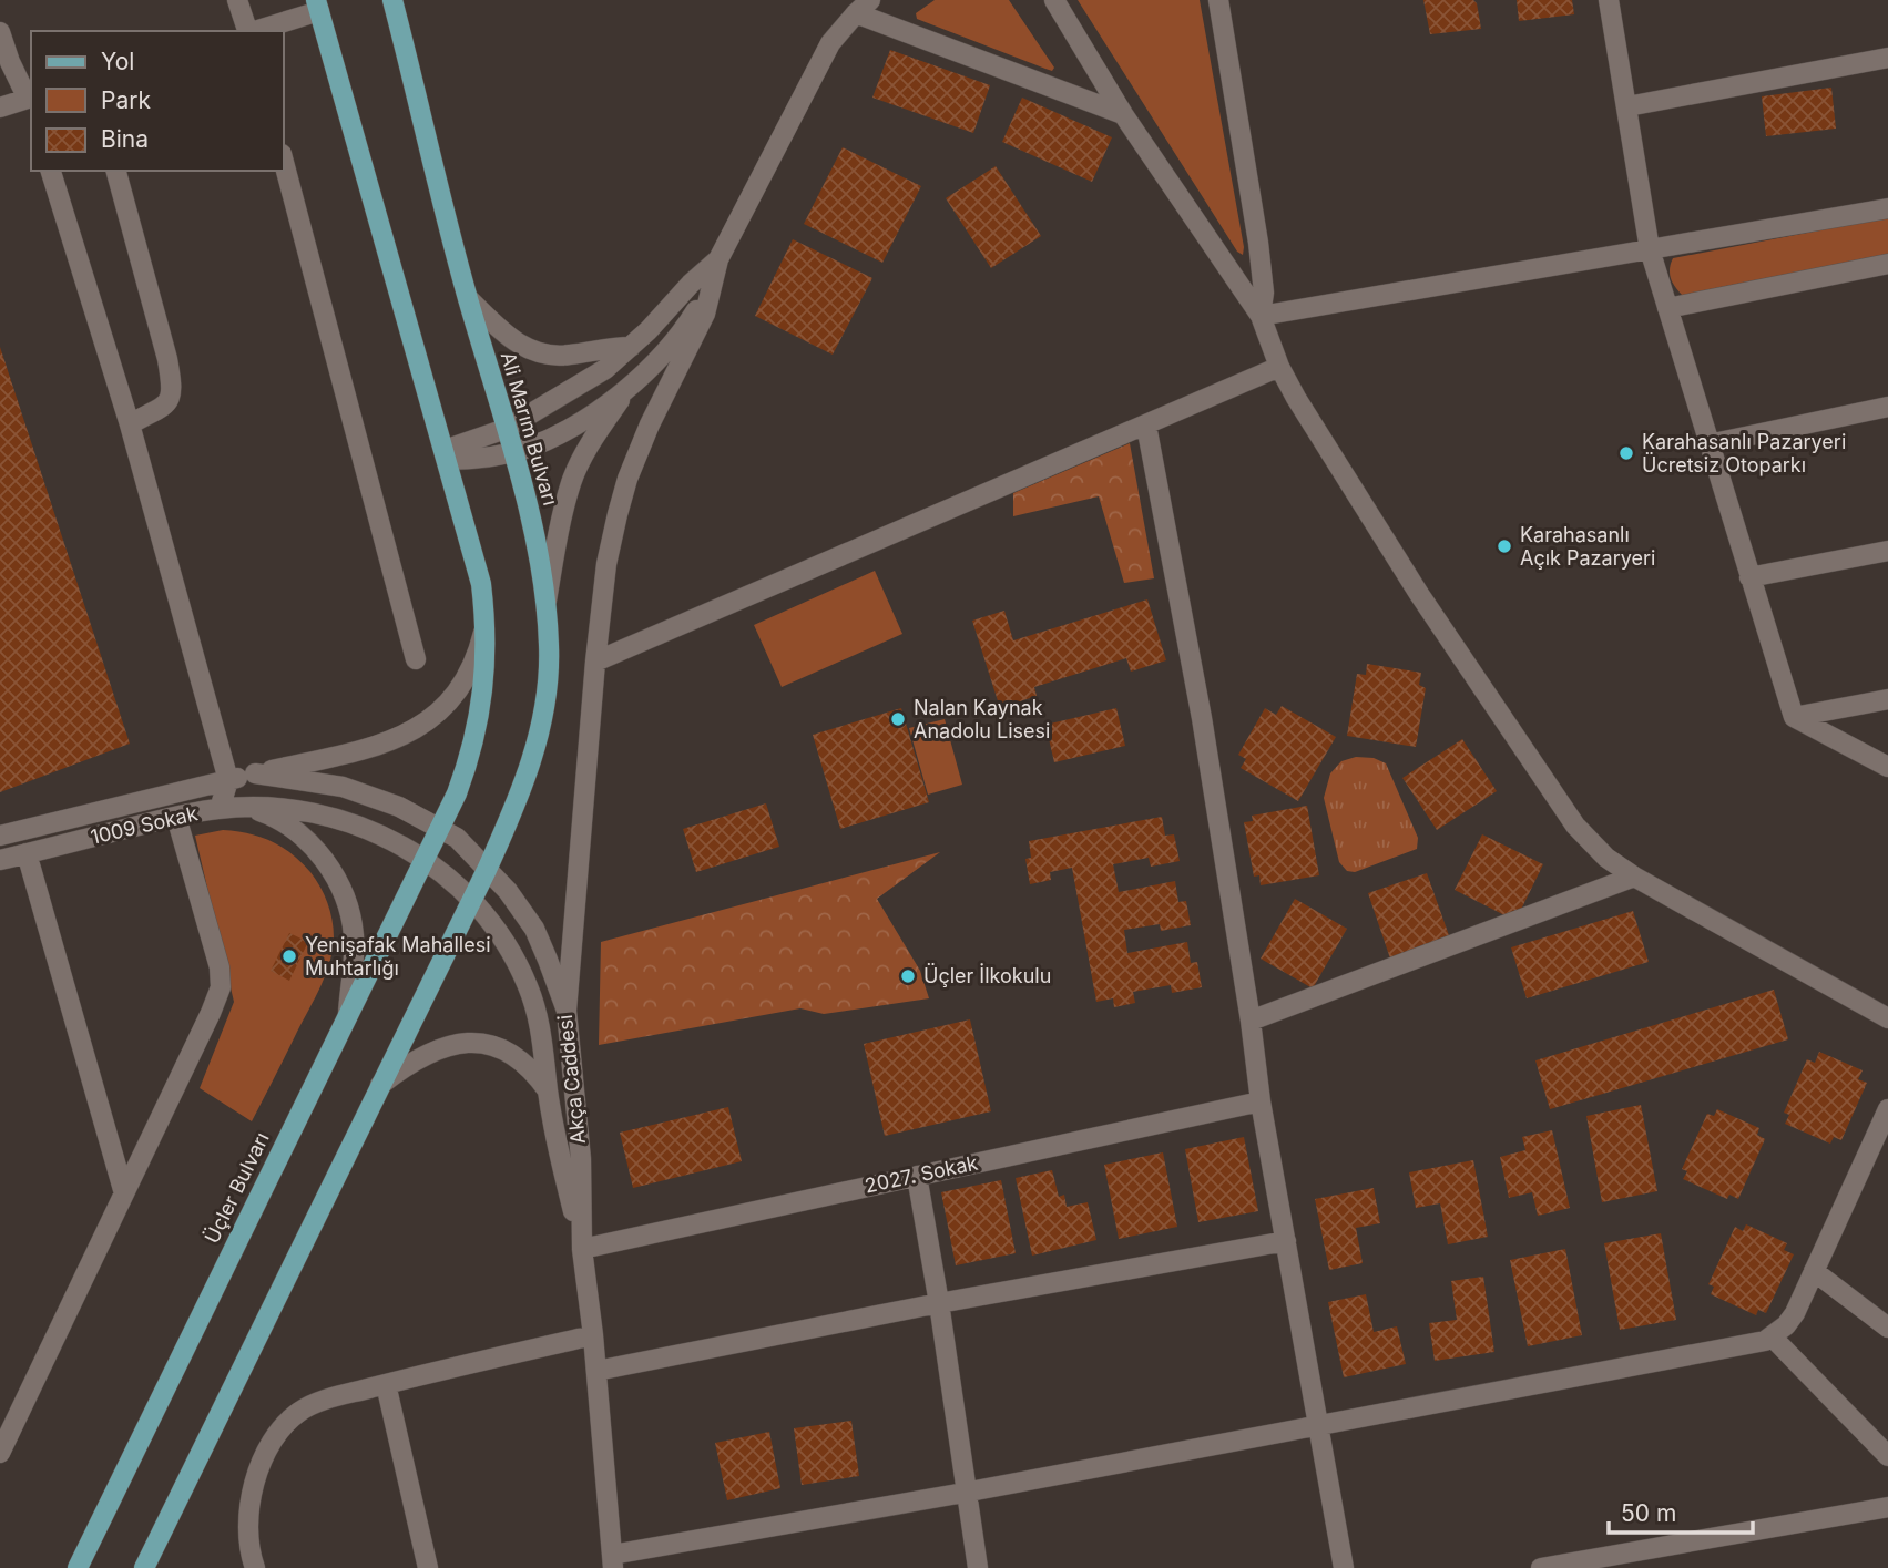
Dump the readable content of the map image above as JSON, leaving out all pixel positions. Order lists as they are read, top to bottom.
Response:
{
  "streets": {
    "main road": ["Ali Marım Bulvarı", "Üçler Bulvarı"],
    "street": ["1009 Sokak", "Akça Caddesi", "2027. Sokak"]
  },
  "crossings": [
    ["Ali Marım Bulvarı", "Akça Caddesi"],
    ["1009 Sokak", "Akça Caddesi"],
    ["1009 Sokak", "2027. Sokak"],
    ["1009 Sokak", "Üçler Bulvarı"],
    ["Akça Caddesi", "2027. Sokak"],
    ["Akça Caddesi", "Üçler Bulvarı"]
  ],
  "places": [
    "Karahasanlı Pazaryeri Ücretsiz Otoparkı",
    "Karahasanlı Açık Pazaryeri",
    "Nalan Kaynak Anadolu Lisesi",
    "Yenişafak Mahallesi Muhtarlığı",
    "Üçler İlkokulu"
  ],
  "legend": ["Yol", "Park", "Bina"],
  "scale_bar": "50 m"
}
